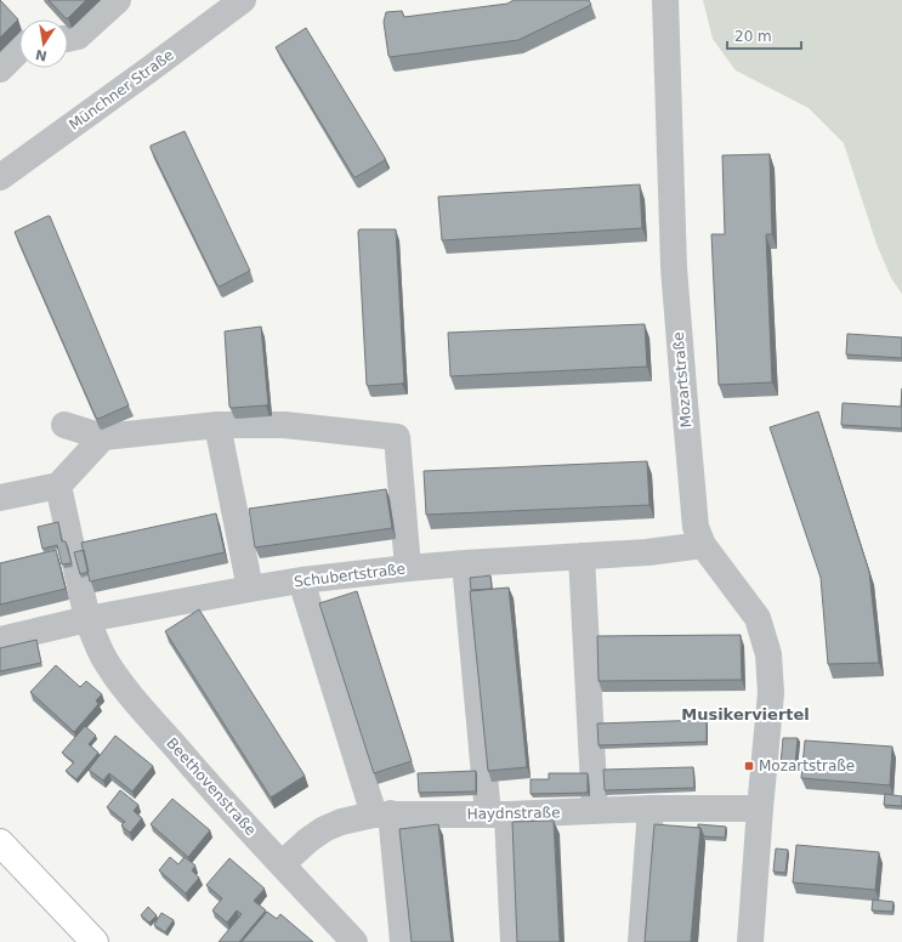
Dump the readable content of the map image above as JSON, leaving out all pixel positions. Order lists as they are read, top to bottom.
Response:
{
  "streets": {
    "street": [
      "Münchner Straße",
      "Mozartstraße",
      "Schubertstraße",
      "Beethovenstraße",
      "Haydnstraße"
    ]
  },
  "crossings": [
    ["Mozartstraße", "Schubertstraße"],
    ["Mozartstraße", "Haydnstraße"],
    ["Schubertstraße", "Beethovenstraße"],
    ["Beethovenstraße", "Haydnstraße"]
  ],
  "districts": ["Musikerviertel"],
  "places": {
    "transit": ["Mozartstraße"]
  },
  "scale_bar": "20 m",
  "north": "bottom"
}
